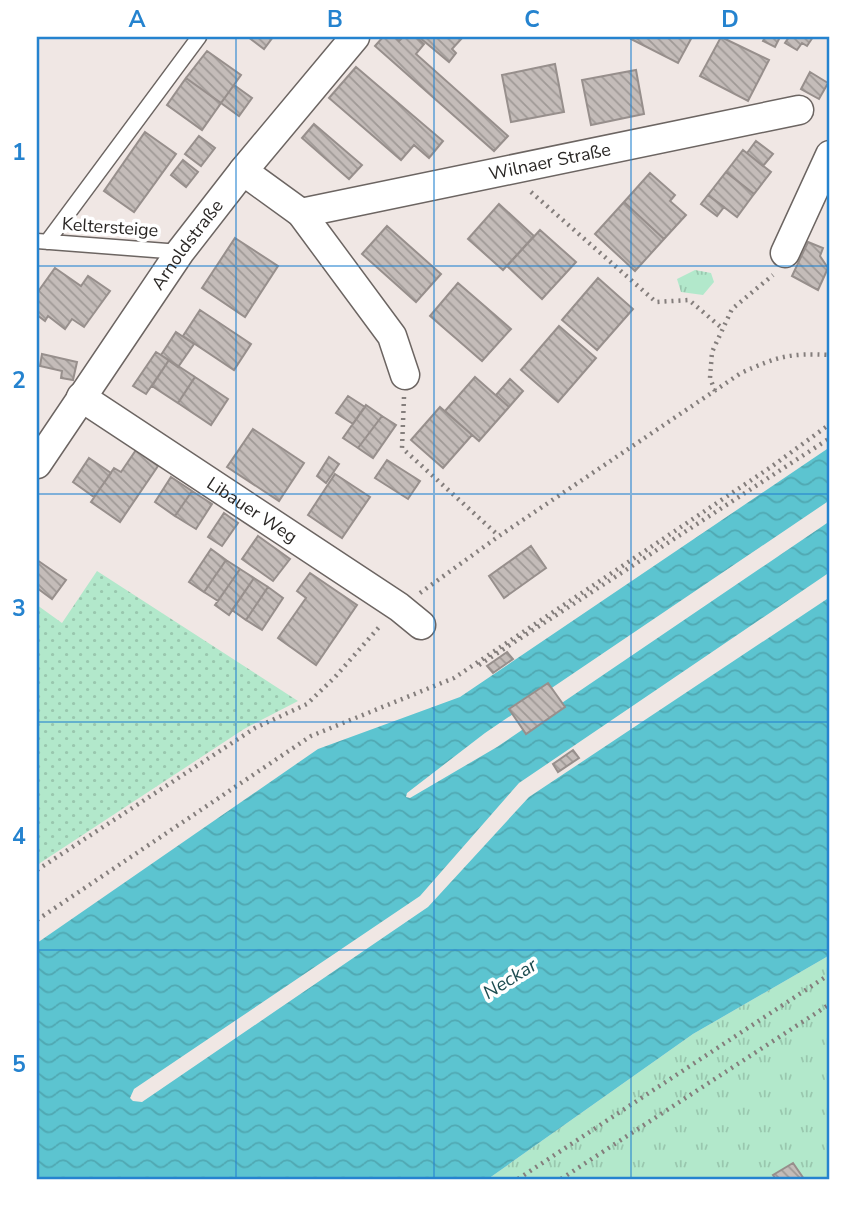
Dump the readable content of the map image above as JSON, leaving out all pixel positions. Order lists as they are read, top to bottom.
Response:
{
  "streets": {
    "street": ["Wilnaer Straße", "Arnoldstraße", "Libauer Weg"],
    "lane": ["Keltersteige"]
  },
  "crossings": [
    ["Keltersteige", "Arnoldstraße"],
    ["Arnoldstraße", "Libauer Weg"]
  ],
  "water": ["Neckar"],
  "grid": {
    "columns": [
      "A",
      "B",
      "C",
      "D"
    ],
    "rows": [
      "1",
      "2",
      "3",
      "4",
      "5"
    ]
  }
}
